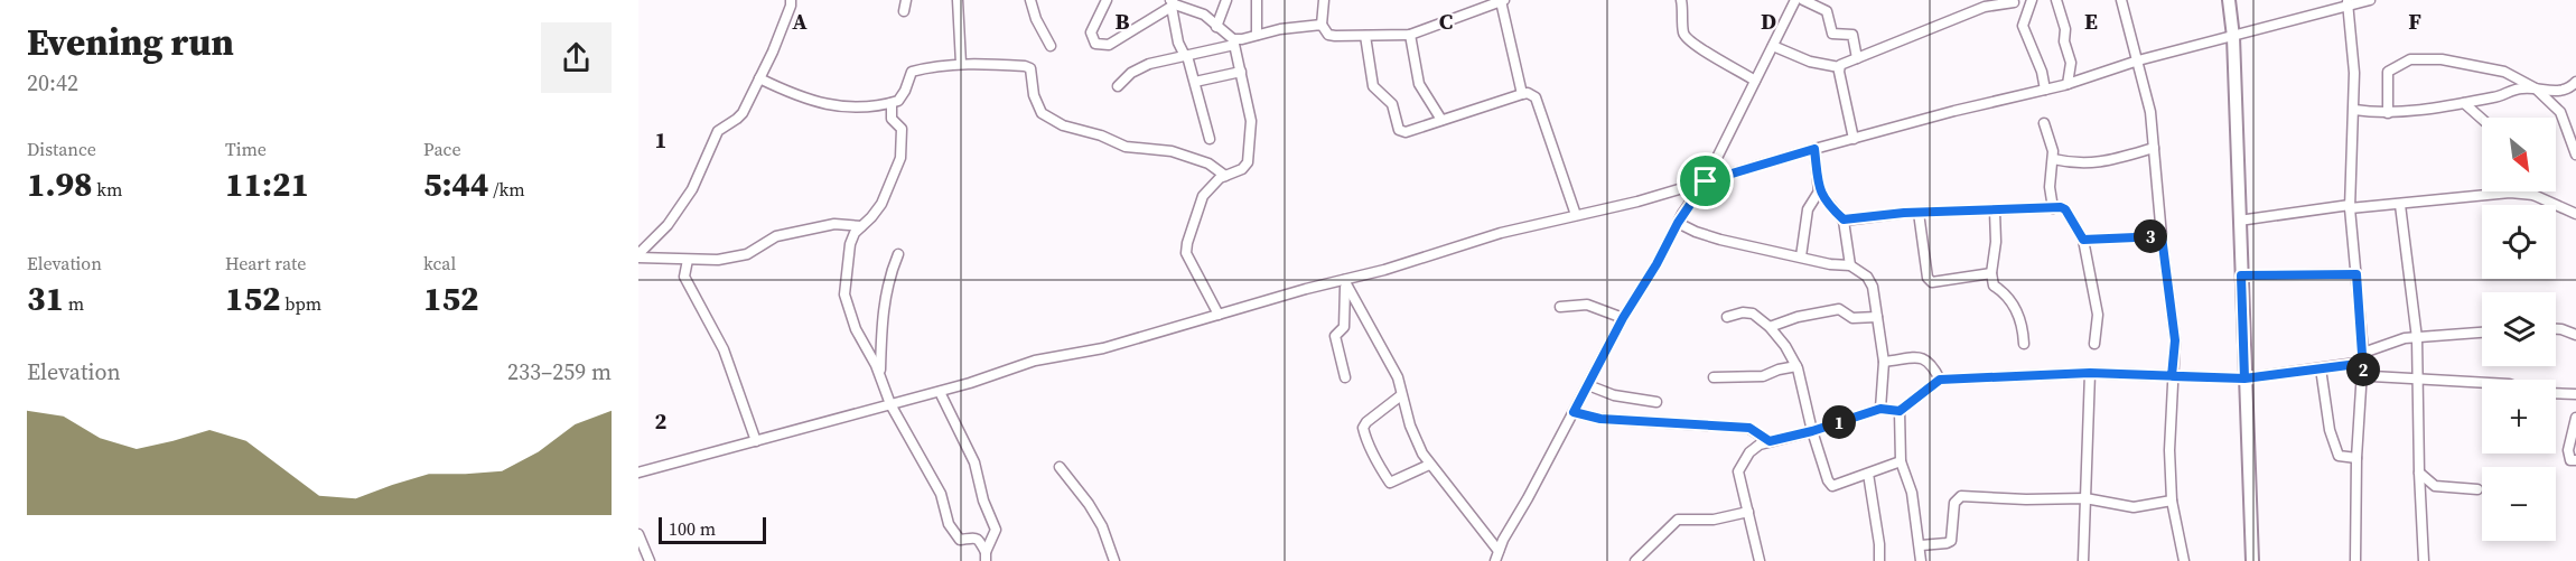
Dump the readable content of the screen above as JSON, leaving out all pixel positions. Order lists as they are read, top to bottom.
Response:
{
  "scale_bar": "100 m",
  "north": "bottom right",
  "page": {
    "heading": ["Evening run", "20:42"],
    "stats": [
      ["Distance", "1.98 km"],
      ["Time", "11:21"],
      ["Pace", "5:44 /km"],
      ["Elevation", "31 m"],
      ["Heart rate", "152 bpm"],
      ["kcal", "152"]
    ],
    "map_buttons": ["+", "−"],
    "pins": ["3", "2", "1"],
    "chart": ["Elevation", "233–259 m"],
    "scale": "100 m"
  },
  "grid": {
    "columns": [
      "A",
      "B",
      "C",
      "D",
      "E",
      "F"
    ],
    "rows": ["1", "2"]
  }
}
